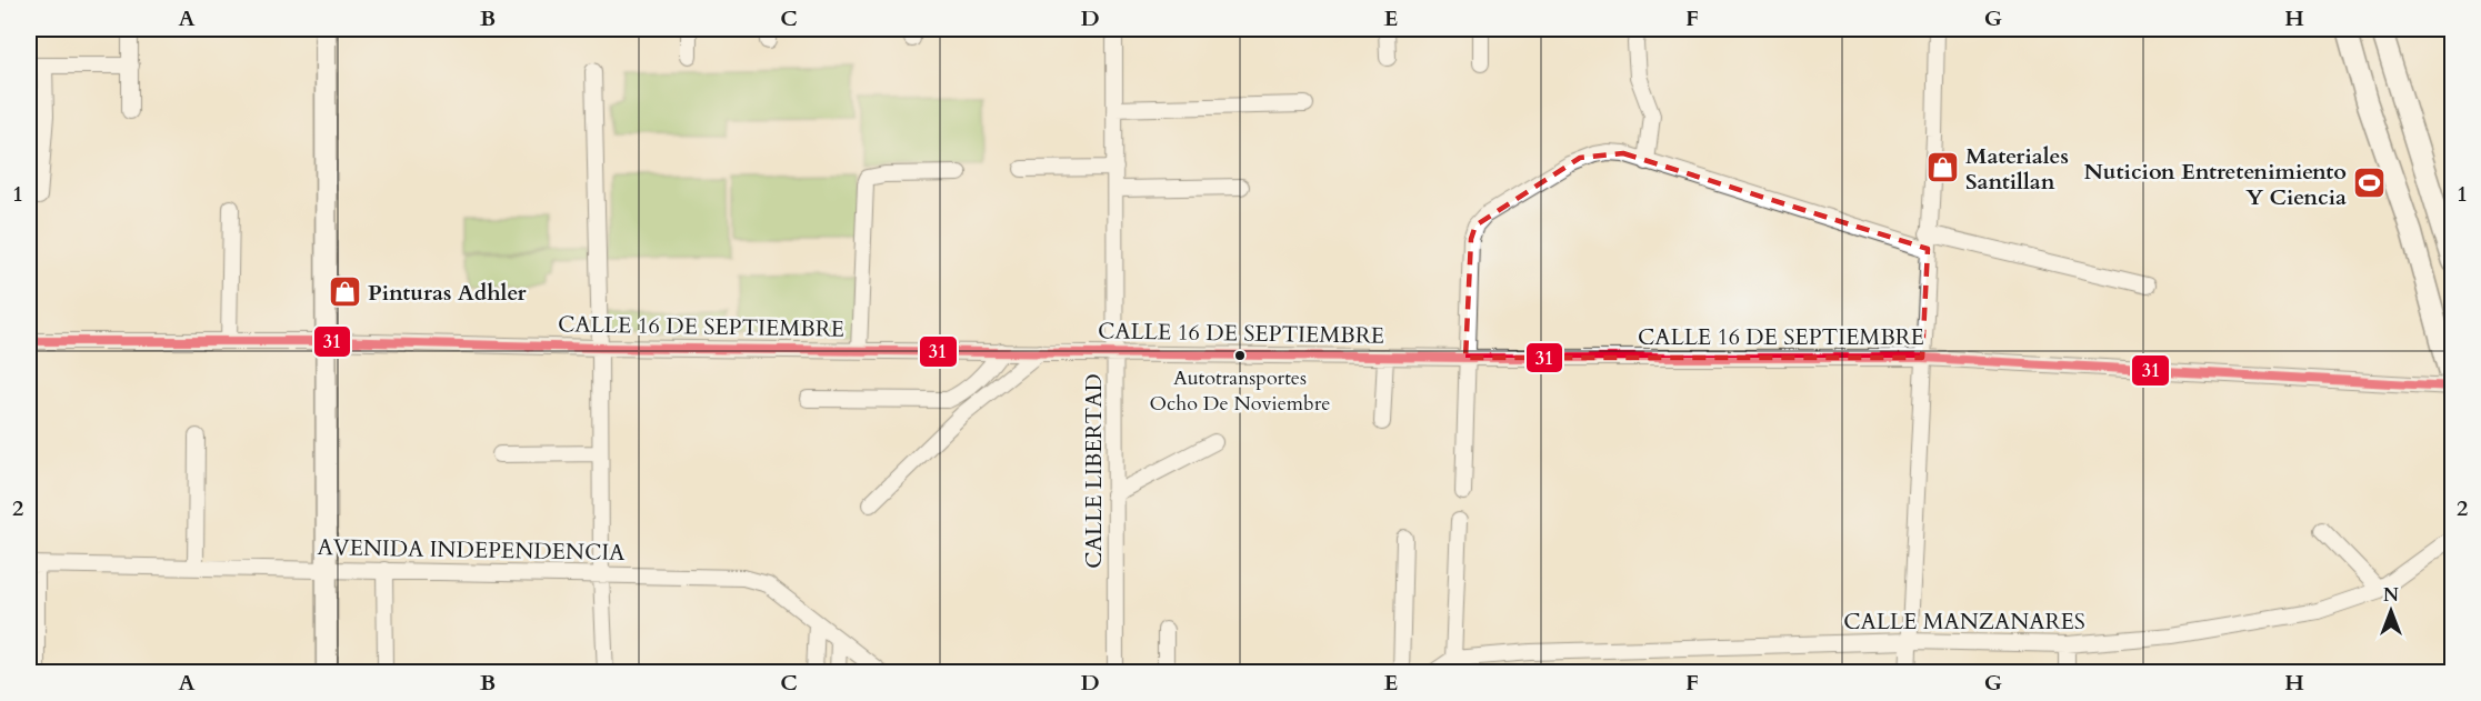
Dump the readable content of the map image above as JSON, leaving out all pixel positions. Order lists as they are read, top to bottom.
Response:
{
  "streets": {
    "street": [
      "CALLE 16 DE SEPTIEMBRE",
      "CALLE LIBERTAD",
      "AVENIDA INDEPENDENCIA",
      "CALLE MANZANARES"
    ]
  },
  "crossings": [
    ["CALLE 16 DE SEPTIEMBRE", "CALLE LIBERTAD"]
  ],
  "places": {
    "shop": ["Materiales Santillan", "Pinturas Adhler"],
    "sports": ["Nuticion Entretenimiento Y Ciencia"],
    "other": ["Autotransportes Ocho De Noviembre"]
  },
  "lines": ["transit line 31"],
  "north": "top",
  "grid": {
    "columns": [
      "A",
      "B",
      "C",
      "D",
      "E",
      "F",
      "G",
      "H"
    ],
    "rows": ["1", "2"]
  }
}
